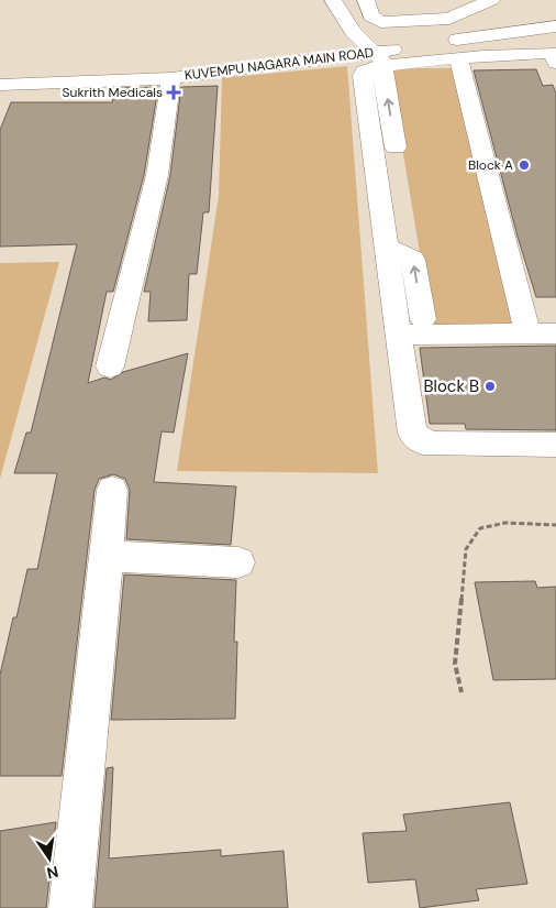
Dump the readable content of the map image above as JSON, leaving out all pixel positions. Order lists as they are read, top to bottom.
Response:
{
  "streets": {
    "street": ["KUVEMPU NAGARA MAIN ROAD"]
  },
  "places": {
    "health": ["Sukrith Medicals"],
    "other": ["Block A", "Block B"]
  },
  "north": "bottom"
}
